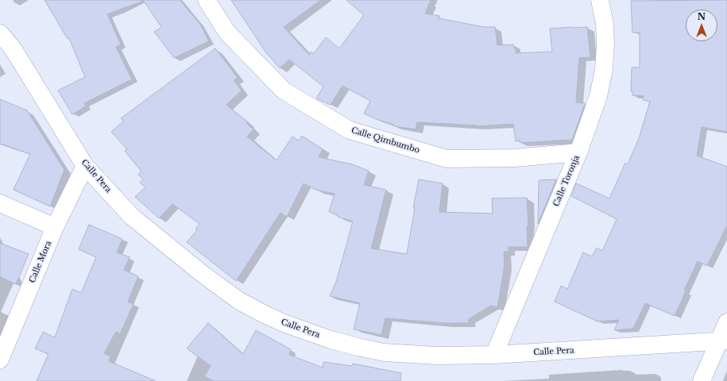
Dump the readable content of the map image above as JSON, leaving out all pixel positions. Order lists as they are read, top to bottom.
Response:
{
  "streets": {
    "street": [
      "Calle Qimbumbo",
      "Calle Pera",
      "Calle Toronja",
      "Calle Mora"
    ]
  },
  "crossings": [
    ["Calle Qimbumbo", "Calle Toronja"],
    ["Calle Pera", "Calle Toronja"],
    ["Calle Pera", "Calle Mora"]
  ],
  "north": "top"
}
